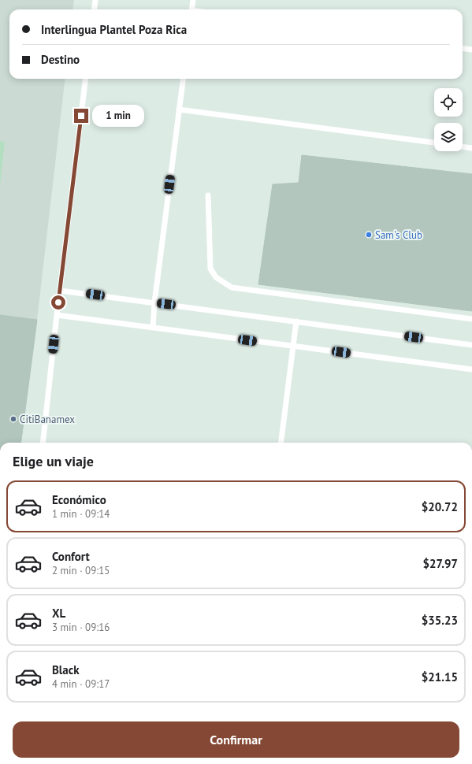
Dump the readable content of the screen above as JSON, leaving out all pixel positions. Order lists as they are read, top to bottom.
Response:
{
  "places": ["Sam's Club", "CitiBanamex"],
  "page": {
    "banner": ["Interlingua Plantel Poza Rica", "Destino"],
    "bubble": "1 min",
    "heading": "Elige un viaje",
    "list": [
      {
        "name": "Económico",
        "note": "1 min · 09:14",
        "value": "$20.72"
      },
      {
        "name": "Confort",
        "note": "2 min · 09:15",
        "value": "$27.97"
      },
      {
        "name": "XL",
        "note": "3 min · 09:16",
        "value": "$35.23"
      },
      {
        "name": "Black",
        "note": "4 min · 09:17",
        "value": "$21.15"
      }
    ],
    "buttons": "Confirmar"
  }
}
